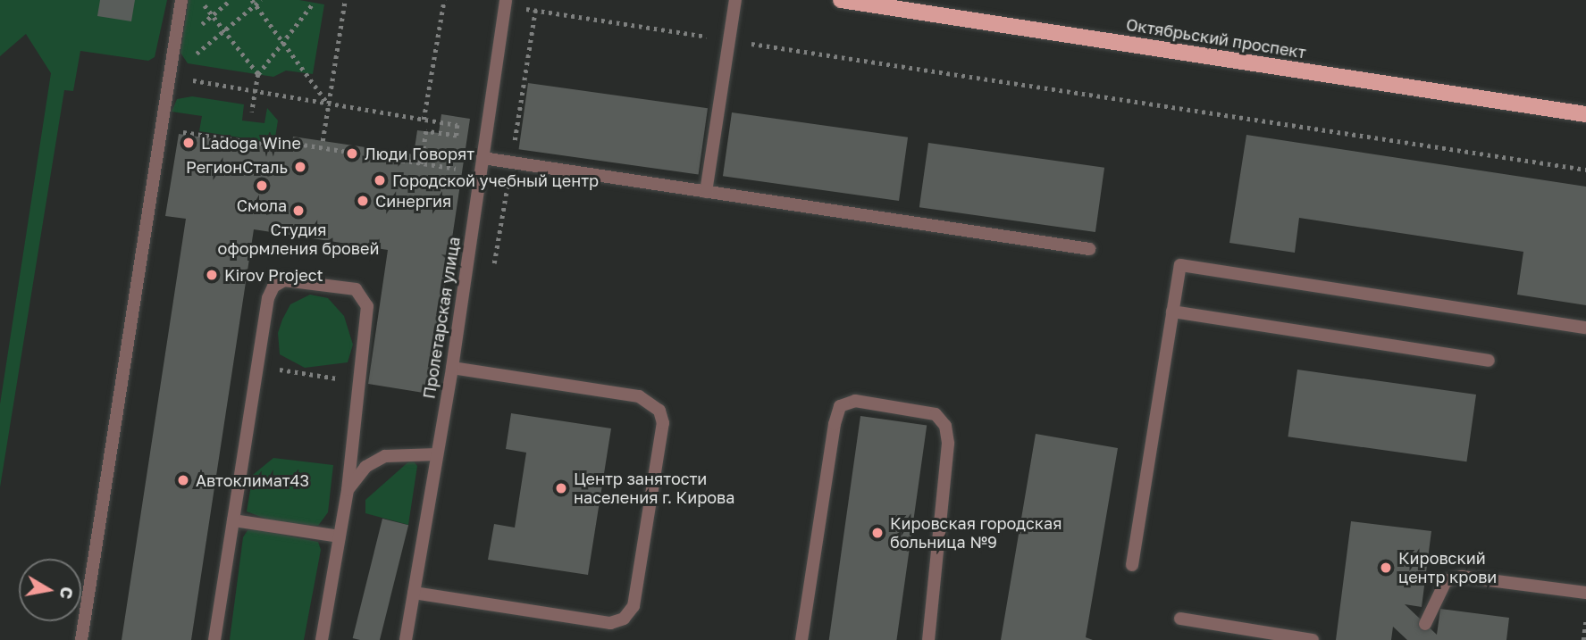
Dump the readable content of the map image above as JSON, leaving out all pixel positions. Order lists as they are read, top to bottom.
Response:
{
  "streets": {
    "main road": ["Октябрьский проспект"],
    "street": ["Пролетарская улица"]
  },
  "places": [
    "Ladoga Wine",
    "Люди Говорят",
    "РегионСталь",
    "Городской учебный центр",
    "Смола",
    "Синергия",
    "Студия оформления бровей",
    "Kirov Project",
    "Автоклимат43",
    "Центр занятости населения г. Кирова",
    "Кировская городская больница №9",
    "Кировский центр крови"
  ],
  "north": "right"
}
